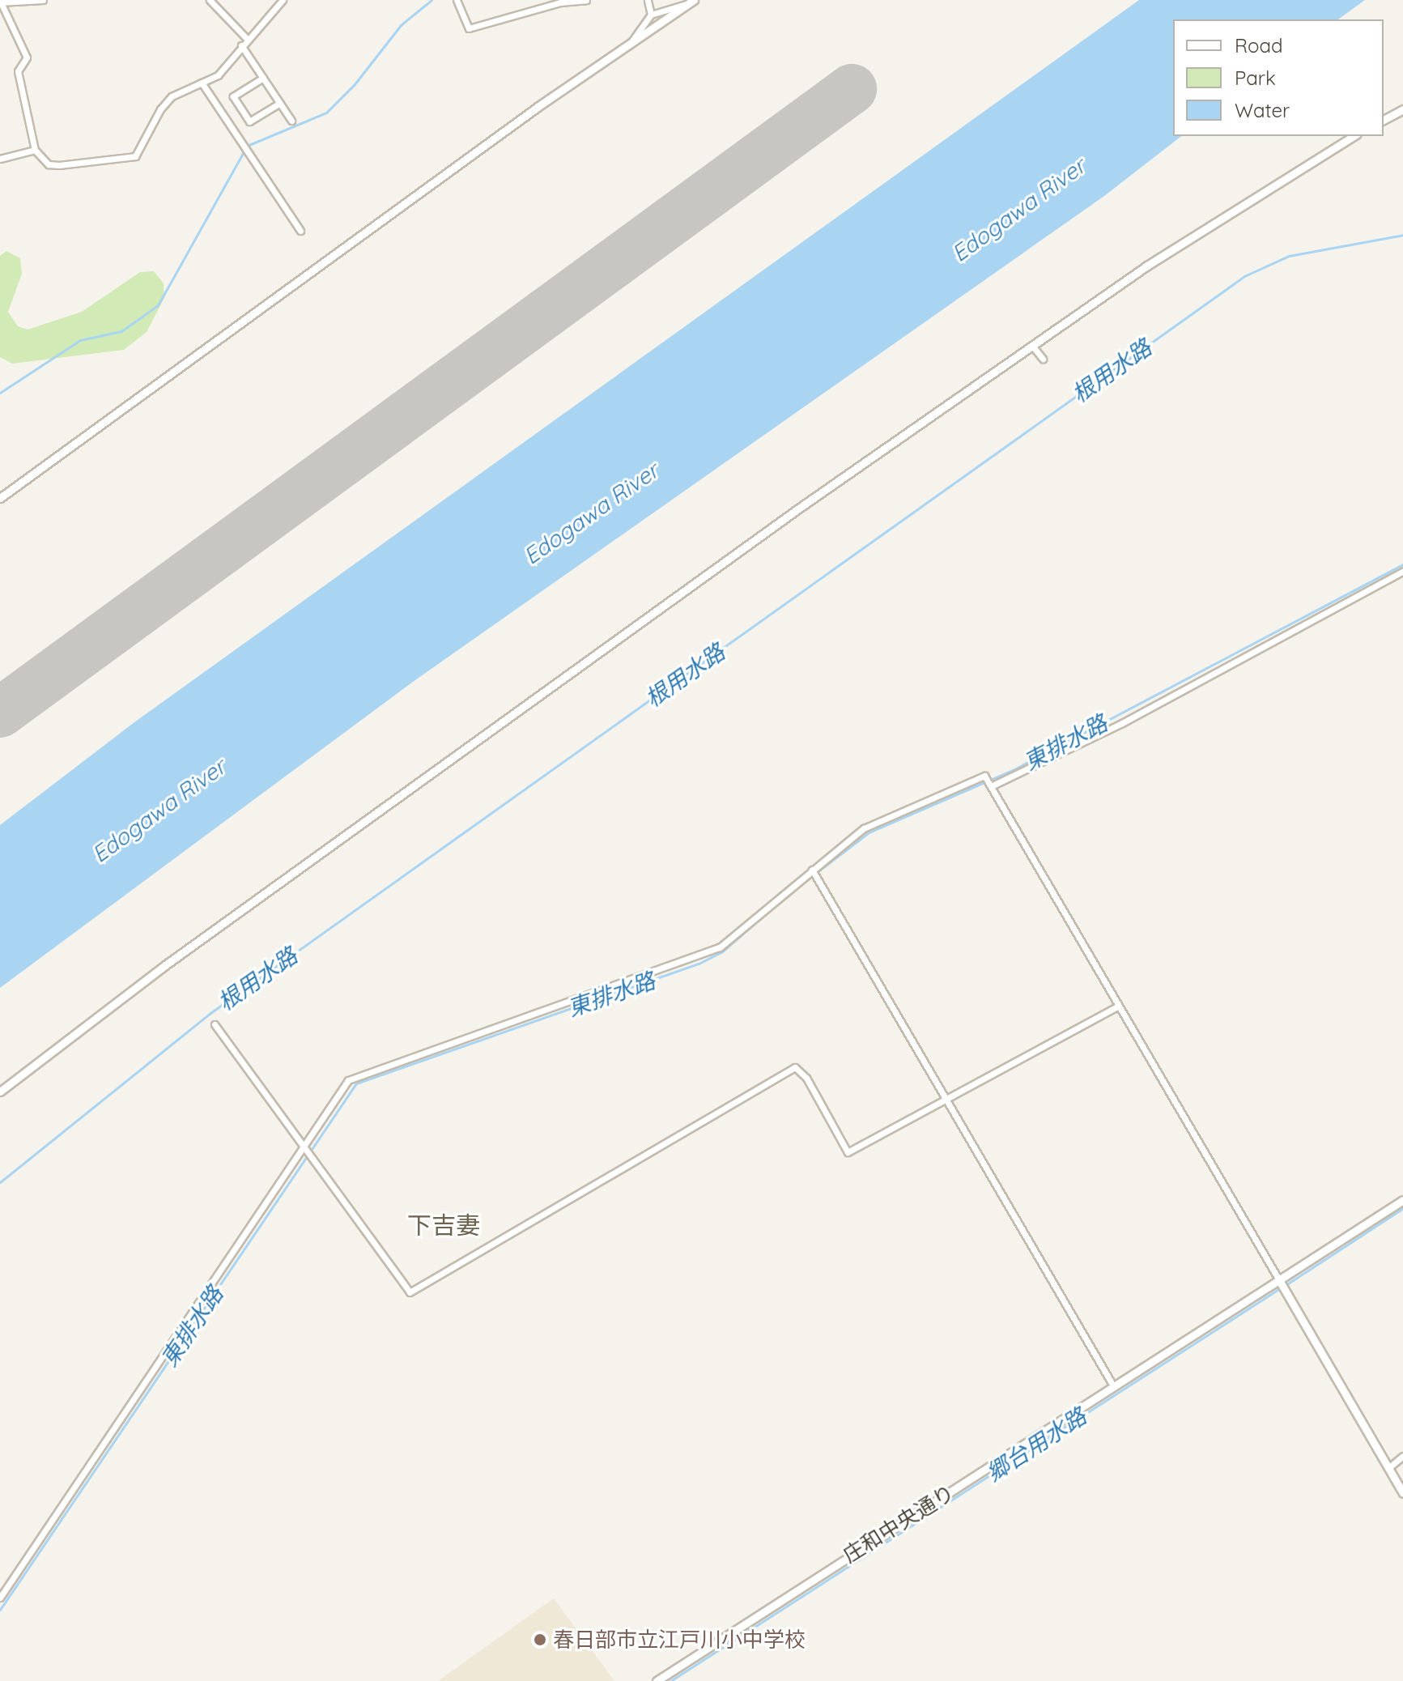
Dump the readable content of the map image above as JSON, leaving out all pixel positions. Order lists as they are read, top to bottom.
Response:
{
  "streets": {
    "street": ["庄和中央通り"]
  },
  "districts": ["下吉妻"],
  "water": [
    "Edogawa River",
    "根用水路",
    "東排水路",
    "郷台用水路"
  ],
  "places": ["春日部市立江戸川小中学校"],
  "legend": ["Road", "Park", "Water"]
}
